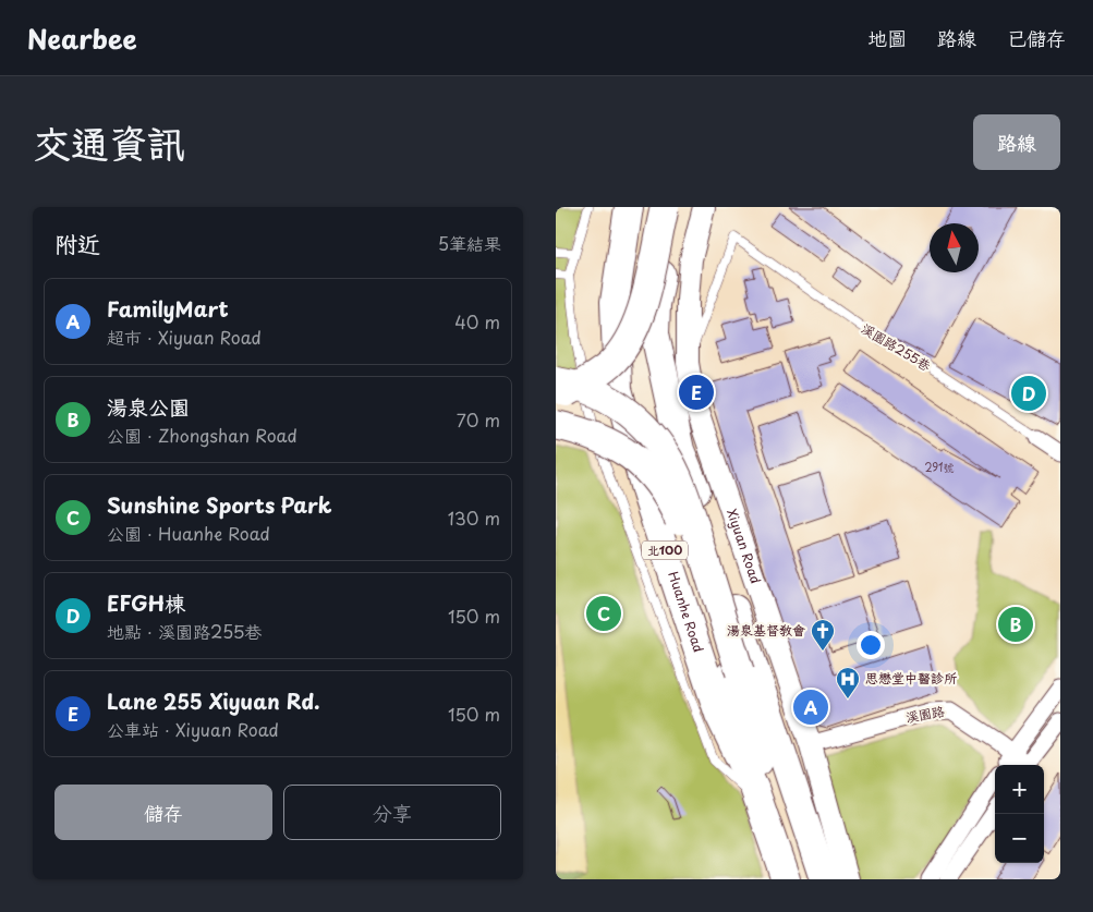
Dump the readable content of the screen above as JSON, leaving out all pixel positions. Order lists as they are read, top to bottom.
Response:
{
  "streets": {
    "highway": ["北100", "Huanhe Road"],
    "street": ["溪園路255巷", "Xiyuan Road", "溪園路"]
  },
  "crossings": [
    ["溪園路255巷", "Xiyuan Road"],
    ["Xiyuan Road", "溪園路"]
  ],
  "places": {
    "church": ["湯泉基督教會"],
    "hospital": ["思懋堂中醫診所"]
  },
  "house_numbers": ["291號"],
  "north": "top",
  "page": {
    "header": "Nearbee",
    "nav": ["地圖", "路線", "已儲存"],
    "title": "交通資訊",
    "buttons": [
      "路線",
      ["儲存", "分享"]
    ],
    "heading": ["附近", "5筆結果"],
    "list": [
      {
        "mark": "A",
        "name": "FamilyMart",
        "note": "超市 · Xiyuan Road",
        "value": "40 m"
      },
      {
        "mark": "B",
        "name": "湯泉公園",
        "note": "公園 · Zhongshan Road",
        "value": "70 m"
      },
      {
        "mark": "C",
        "name": "Sunshine Sports Park",
        "note": "公園 · Huanhe Road",
        "value": "130 m"
      },
      {
        "mark": "D",
        "name": "EFGH棟",
        "note": "地點 · 溪園路255巷",
        "value": "150 m"
      },
      {
        "mark": "E",
        "name": "Lane 255 Xiyuan Rd.",
        "note": "公車站 · Xiyuan Road",
        "value": "150 m"
      }
    ],
    "pins": [
      "E",
      "D",
      "C",
      "B",
      "A"
    ],
    "map_buttons": ["+", "−"]
  }
}
